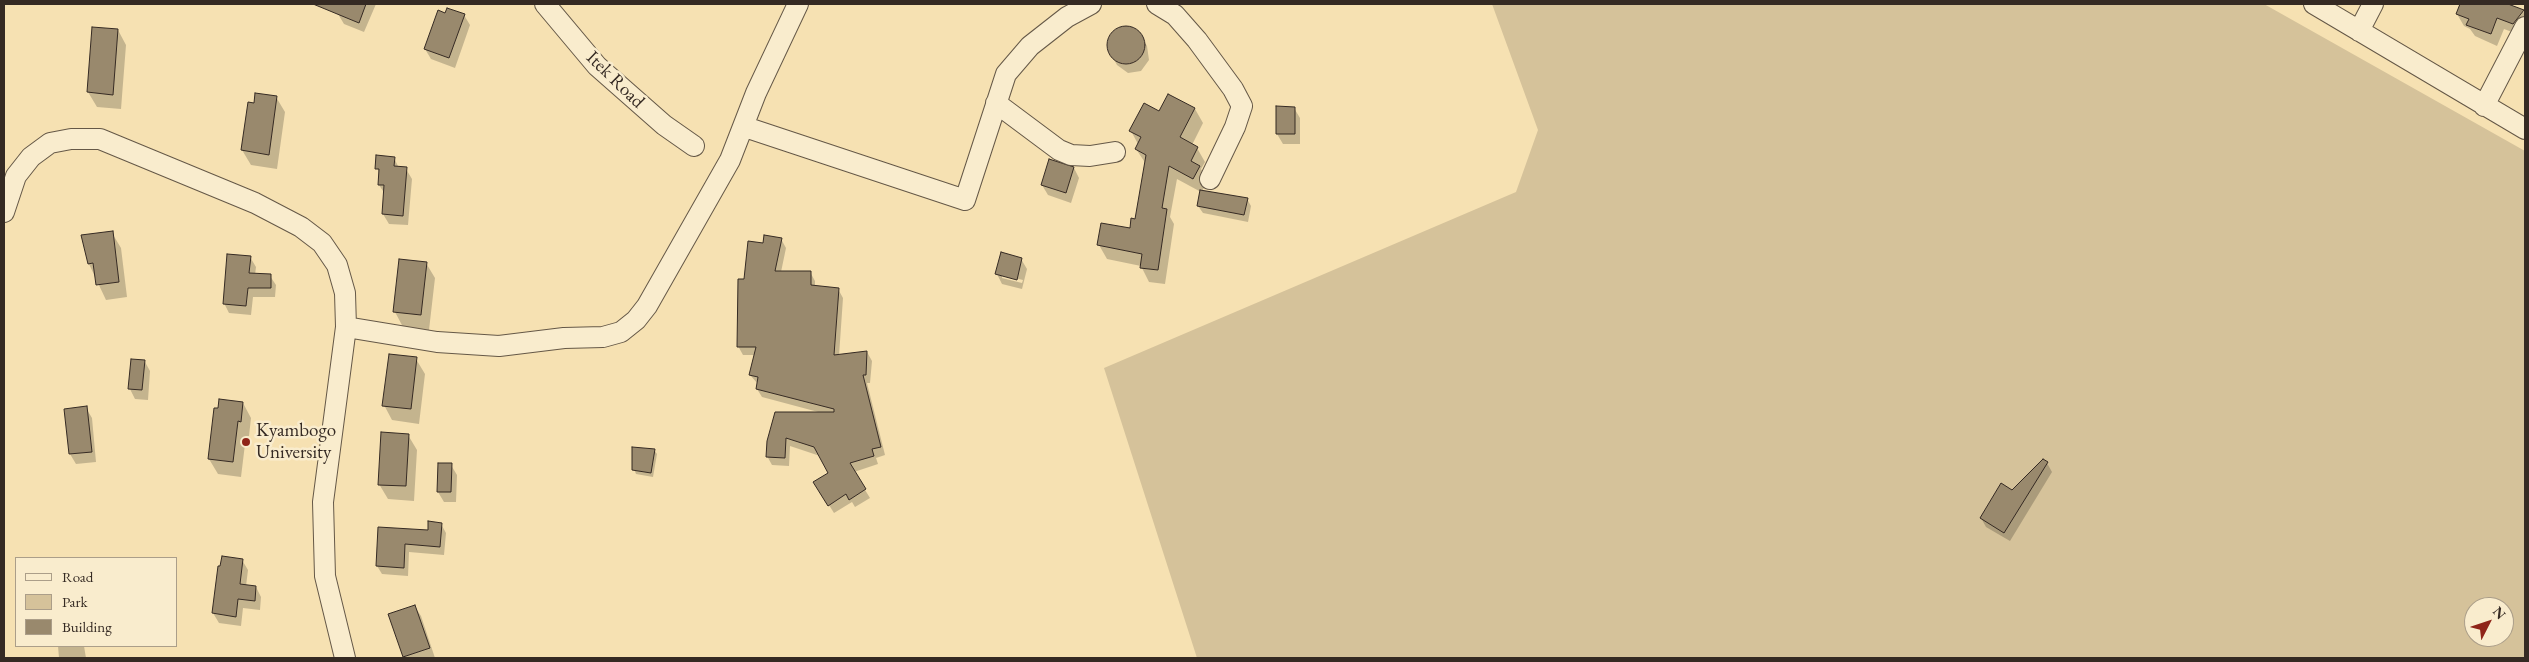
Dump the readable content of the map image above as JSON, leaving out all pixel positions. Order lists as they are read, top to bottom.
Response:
{
  "streets": {
    "street": ["Itek Road"]
  },
  "places": ["Kyambogo University"],
  "legend": ["Road", "Park", "Building"],
  "north": "top right"
}
